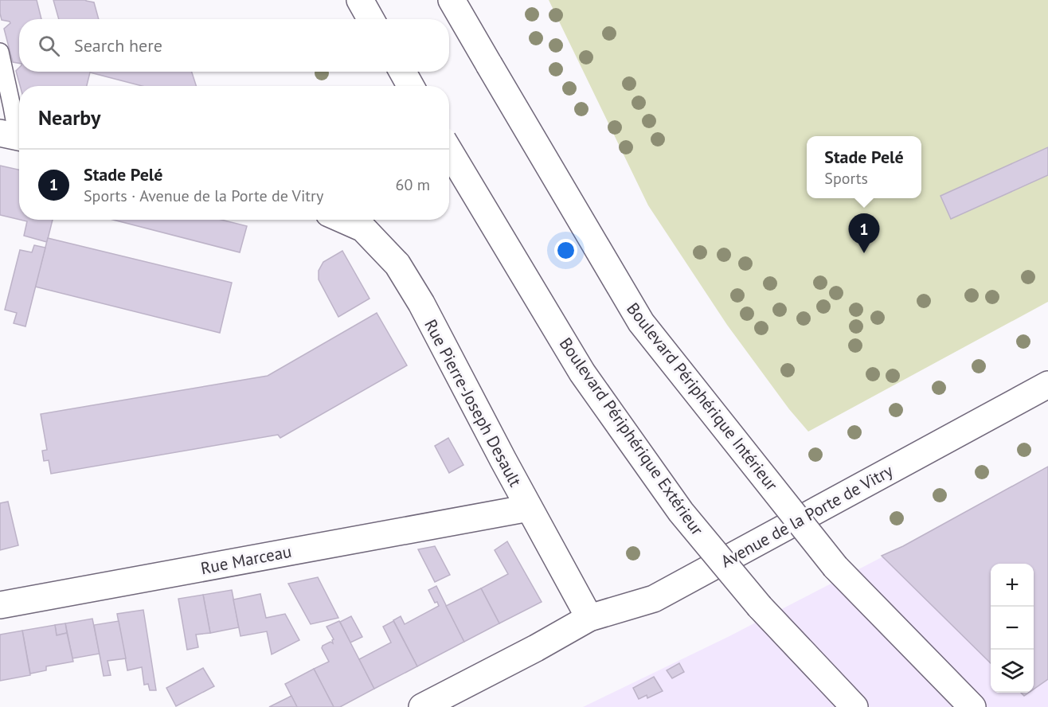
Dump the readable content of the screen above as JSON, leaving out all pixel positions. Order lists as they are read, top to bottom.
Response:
{
  "streets": {
    "main road": [
      "Boulevard Périphérique Intérieur",
      "Rue Pierre-Joseph Desault",
      "Boulevard Périphérique Extérieur",
      "Avenue de la Porte de Vitry",
      "Rue Marceau"
    ]
  },
  "crossings": [
    ["Rue Pierre-Joseph Desault", "Avenue de la Porte de Vitry"],
    ["Rue Pierre-Joseph Desault", "Rue Marceau"]
  ],
  "page": {
    "search": "Search here",
    "heading": "Nearby",
    "popup": ["Stade Pelé", "Sports"],
    "list": [
      {
        "mark": "1",
        "name": "Stade Pelé",
        "note": "Sports · Avenue de la Porte de Vitry",
        "value": "60 m"
      }
    ],
    "pins": "1",
    "map_buttons": ["+", "−"]
  }
}
